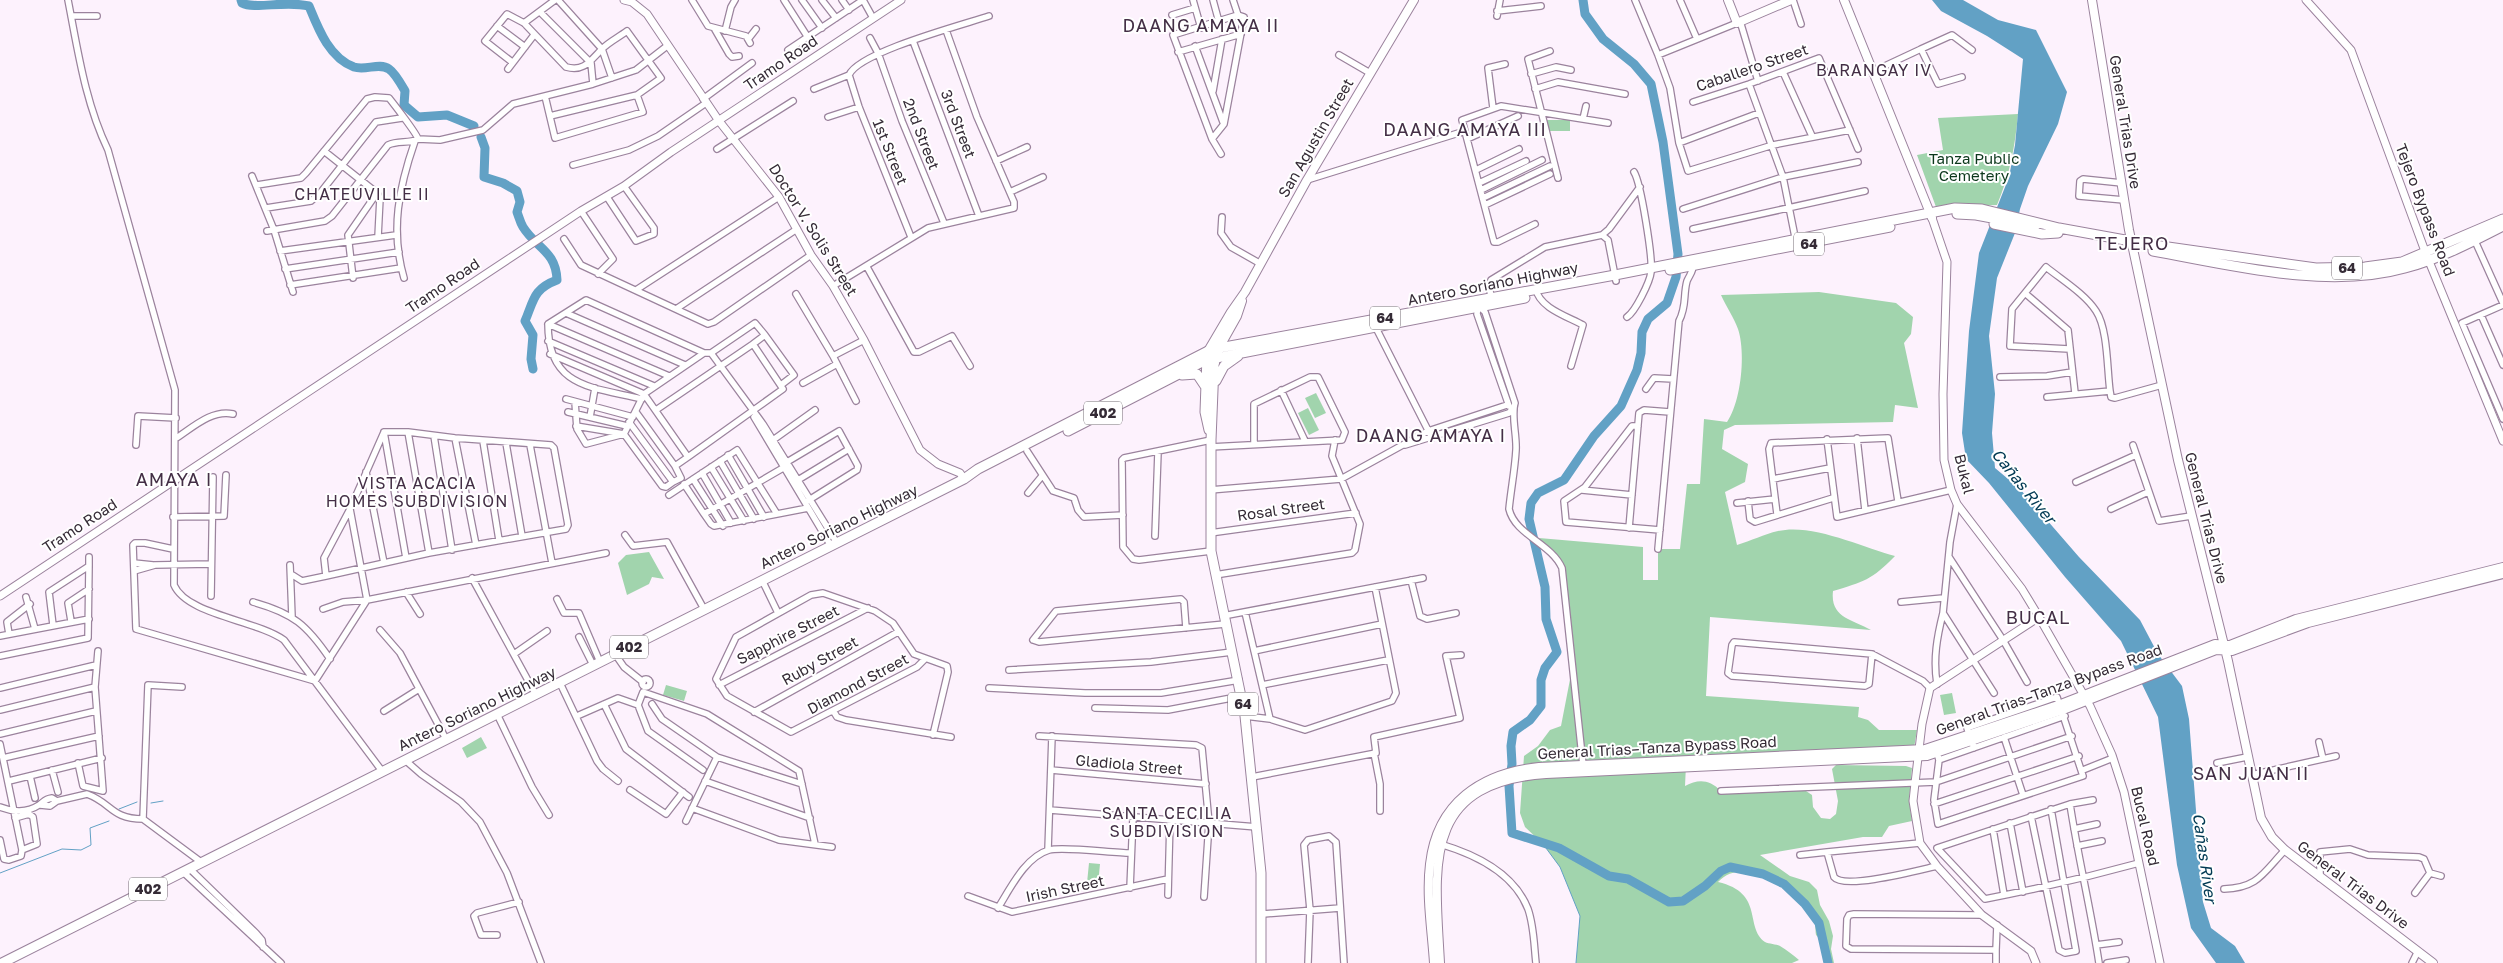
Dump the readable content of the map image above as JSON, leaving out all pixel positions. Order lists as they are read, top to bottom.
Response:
{
  "streets": {
    "main road": [
      "General Trias Drive",
      "San Agustin Street",
      "64",
      "Antero Soriano Highway",
      "402",
      "General Trias–Tanza Bypass Road"
    ],
    "street": [
      "Tramo Road",
      "Caballero Street",
      "3rd Street",
      "2nd Street",
      "1st Street",
      "Tejero Bypass Road",
      "Doctor V. Solis Street",
      "Bukal",
      "Rosal Street",
      "Sapphire Street",
      "Ruby Street",
      "Diamond Street",
      "Gladiola Street",
      "Bucal Road",
      "Irish Street"
    ]
  },
  "crossings": [
    ["Tramo Road", "Doctor V. Solis Street"],
    ["General Trias Drive", "Antero Soriano Highway"],
    ["General Trias Drive", "General Trias–Tanza Bypass Road"],
    ["San Agustin Street", "64"],
    ["San Agustin Street", "Antero Soriano Highway"],
    ["Tejero Bypass Road", "Antero Soriano Highway"],
    ["Doctor V. Solis Street", "Antero Soriano Highway"],
    ["64", "Antero Soriano Highway"],
    ["64", "Rosal Street"],
    ["Antero Soriano Highway", "Bukal"],
    ["Bukal", "General Trias–Tanza Bypass Road"],
    ["Bukal", "Bucal Road"],
    ["Sapphire Street", "Diamond Street"],
    ["Ruby Street", "Diamond Street"],
    ["General Trias–Tanza Bypass Road", "Bucal Road"]
  ],
  "districts": [
    "DAANG AMAYA II",
    "BARANGAY IV",
    "DAANG AMAYA III",
    "CHATEUVILLE II",
    "TEJERO",
    "DAANG AMAYA I",
    "AMAYA I",
    "VISTA ACACIA HOMES SUBDIVISION",
    "BUCAL",
    "SAN JUAN II",
    "SANTA CECILIA SUBDIVISION"
  ],
  "water": ["Cañas River"],
  "parks": ["Tanza Public Cemetery"]
}
